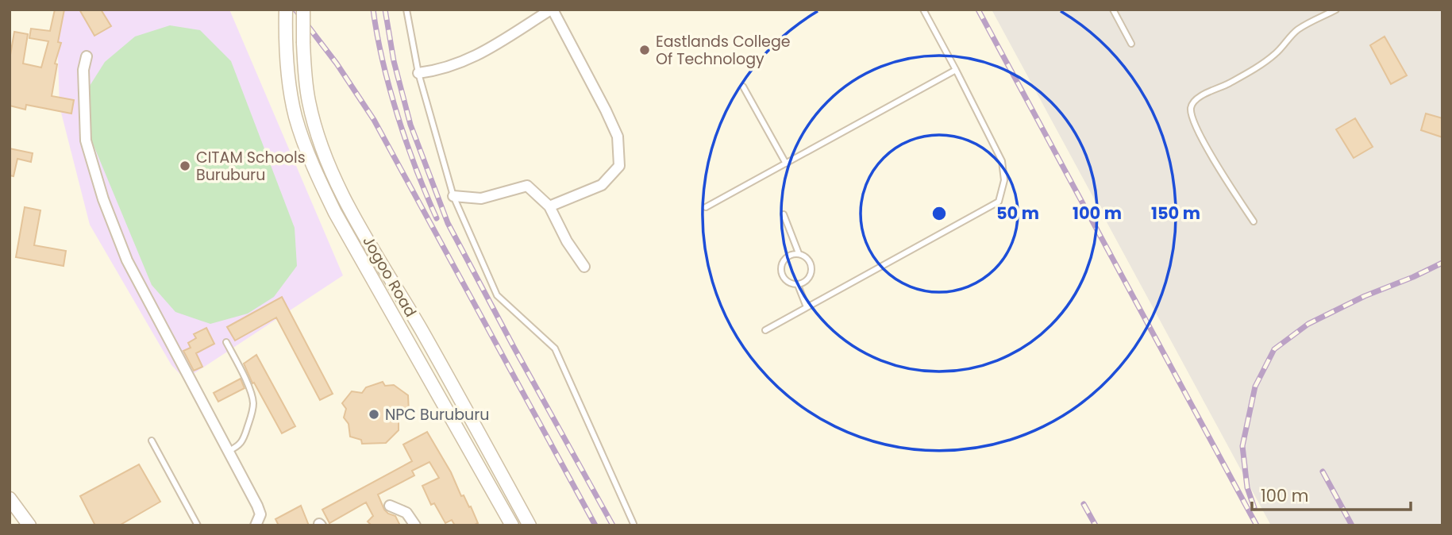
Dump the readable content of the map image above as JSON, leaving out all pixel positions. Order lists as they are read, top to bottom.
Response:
{
  "streets": {
    "main road": ["Jogoo Road"]
  },
  "places": ["Eastlands College Of Technology", "CITAM Schools Buruburu", "NPC Buruburu"],
  "scale_bar": "100 m",
  "rings": ["50 m", "100 m", "150 m"]
}
